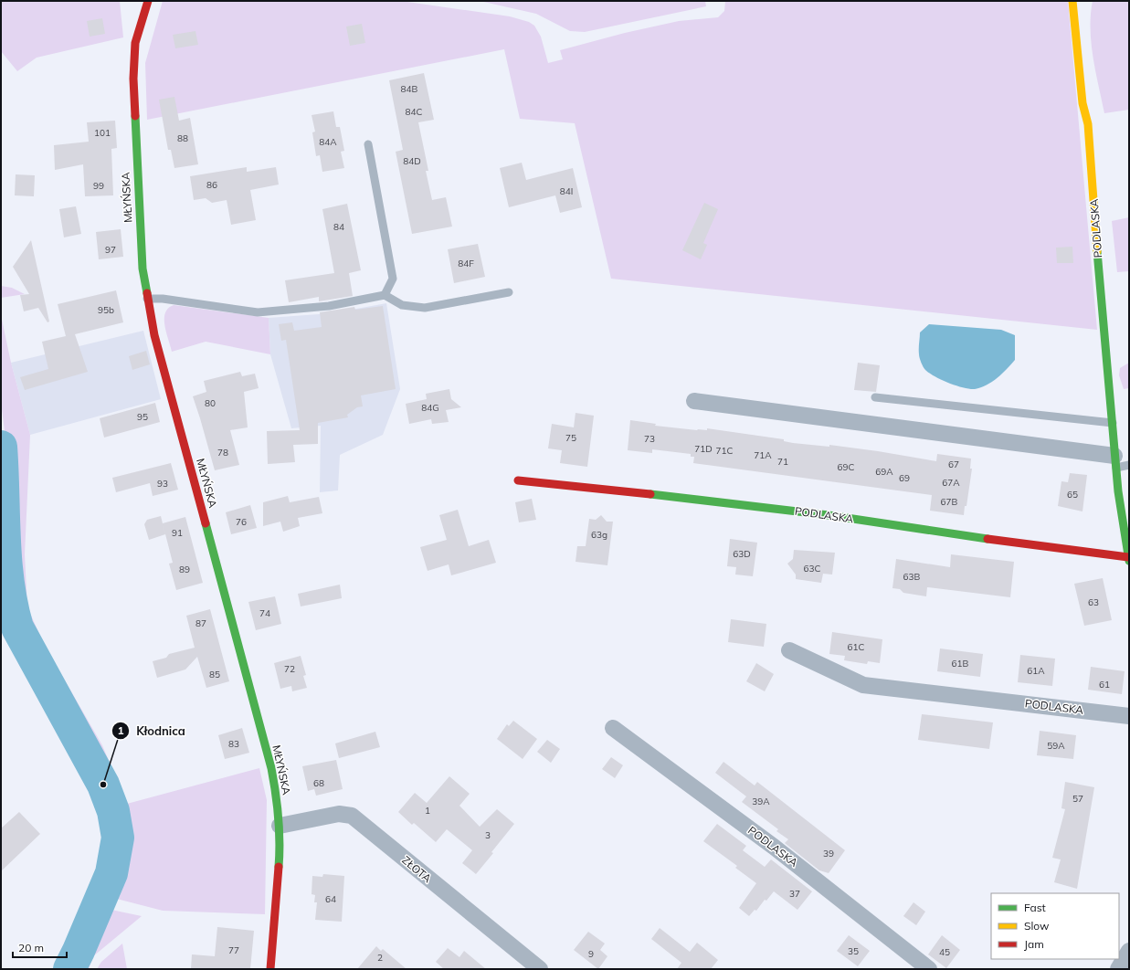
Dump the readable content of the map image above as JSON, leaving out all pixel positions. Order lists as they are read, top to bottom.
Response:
{
  "streets": {
    "street": ["MŁYŃSKA", "PODLASKA", "ZŁOTA"]
  },
  "crossings": [
    ["MŁYŃSKA", "ZŁOTA"]
  ],
  "places": ["Kłodnica"],
  "house_numbers": [
    "84B",
    "84C",
    "101",
    "88",
    "84A",
    "84D",
    "86",
    "99",
    "84I",
    "84",
    "97",
    "84F",
    "95b",
    "80",
    "84G",
    "95",
    "75",
    "73",
    "71D",
    "71C",
    "78",
    "71A",
    "71",
    "67",
    "69C",
    "69A",
    "69",
    "67A",
    "93",
    "65",
    "67B",
    "76",
    "91",
    "63g",
    "63D",
    "63C",
    "89",
    "63B",
    "63",
    "74",
    "87",
    "61C",
    "61B",
    "72",
    "61A",
    "85",
    "61",
    "83",
    "59A",
    "68",
    "57",
    "39A",
    "1",
    "3",
    "39",
    "37",
    "64",
    "77",
    "35",
    "45",
    "9",
    "2"
  ],
  "legend": ["Fast", "Slow", "Jam"],
  "scale_bar": "20 m"
}
